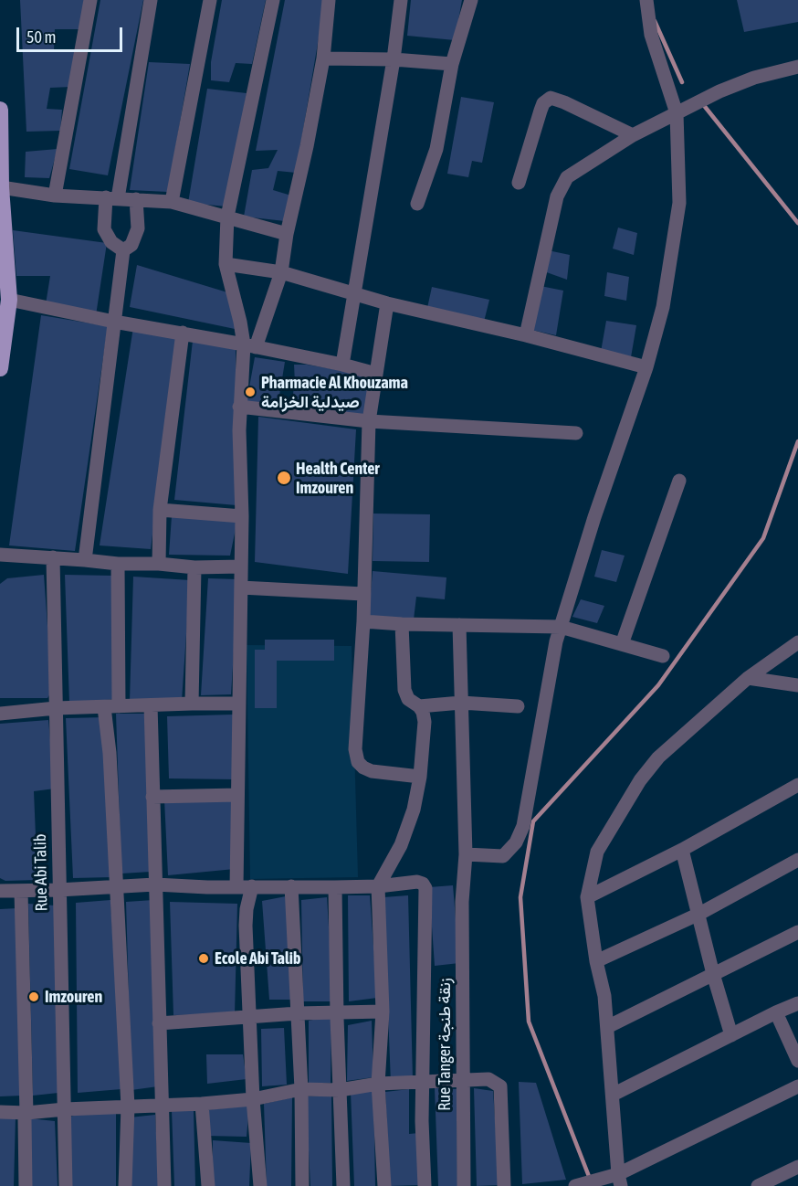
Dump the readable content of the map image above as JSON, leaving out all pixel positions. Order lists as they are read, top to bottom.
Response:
{
  "streets": {
    "street": ["Rue Abi Talib", "Rue Tanger زنقة طنجة"]
  },
  "places": [
    "Pharmacie Al Khouzama صيدلية الخزامة",
    "Health Center Imzouren",
    "Ecole Abi Talib",
    "Imzouren"
  ],
  "scale_bar": "50 m"
}
